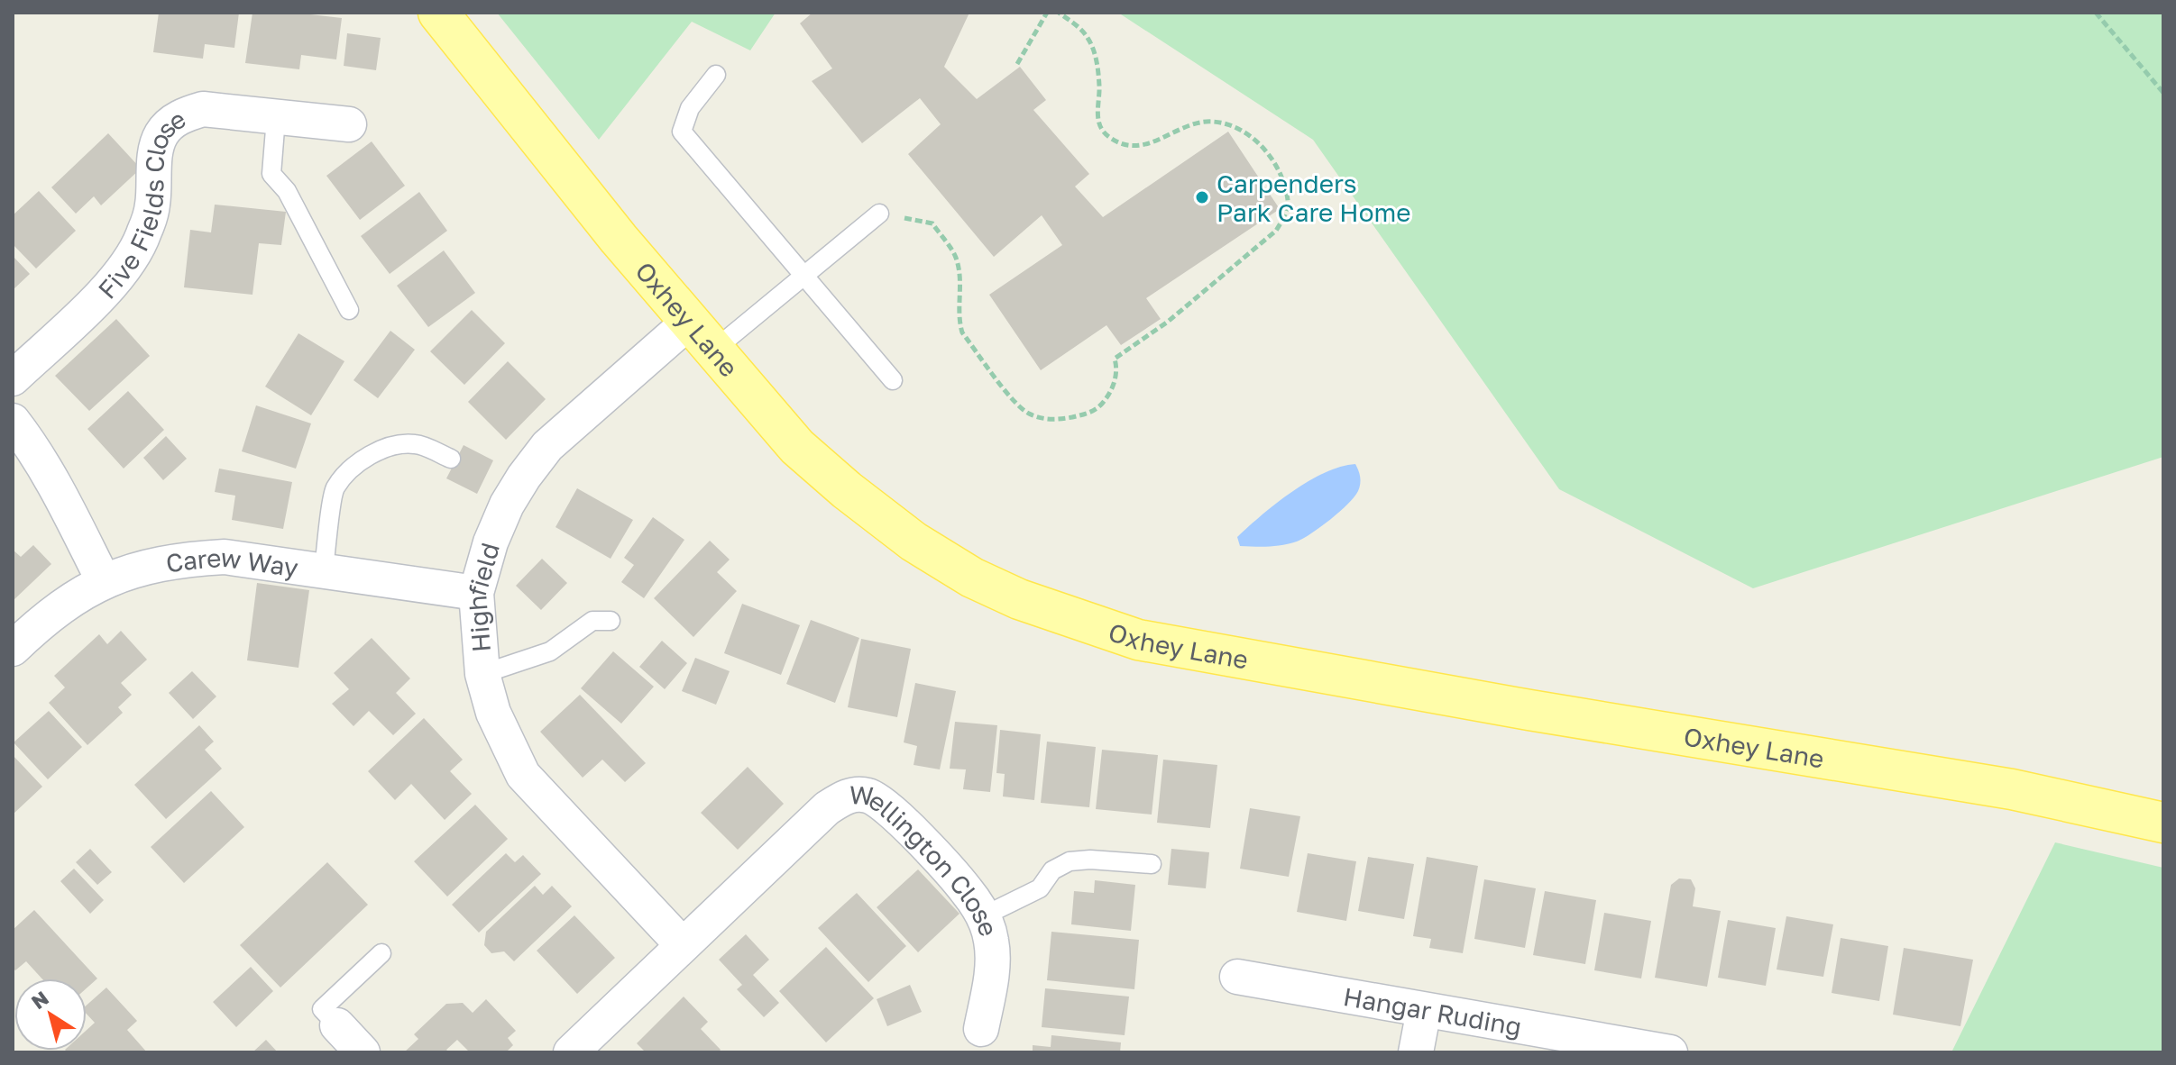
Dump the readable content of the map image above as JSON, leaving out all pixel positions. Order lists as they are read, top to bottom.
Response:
{
  "streets": {
    "main road": ["Oxhey Lane"],
    "street": [
      "Five Fields Close",
      "Carew Way",
      "Highfield",
      "Wellington Close",
      "Hangar Ruding"
    ]
  },
  "crossings": [
    ["Oxhey Lane", "Highfield"],
    ["Carew Way", "Highfield"],
    ["Highfield", "Wellington Close"]
  ],
  "places": ["Carpenders Park Care Home"],
  "north": "top left"
}
